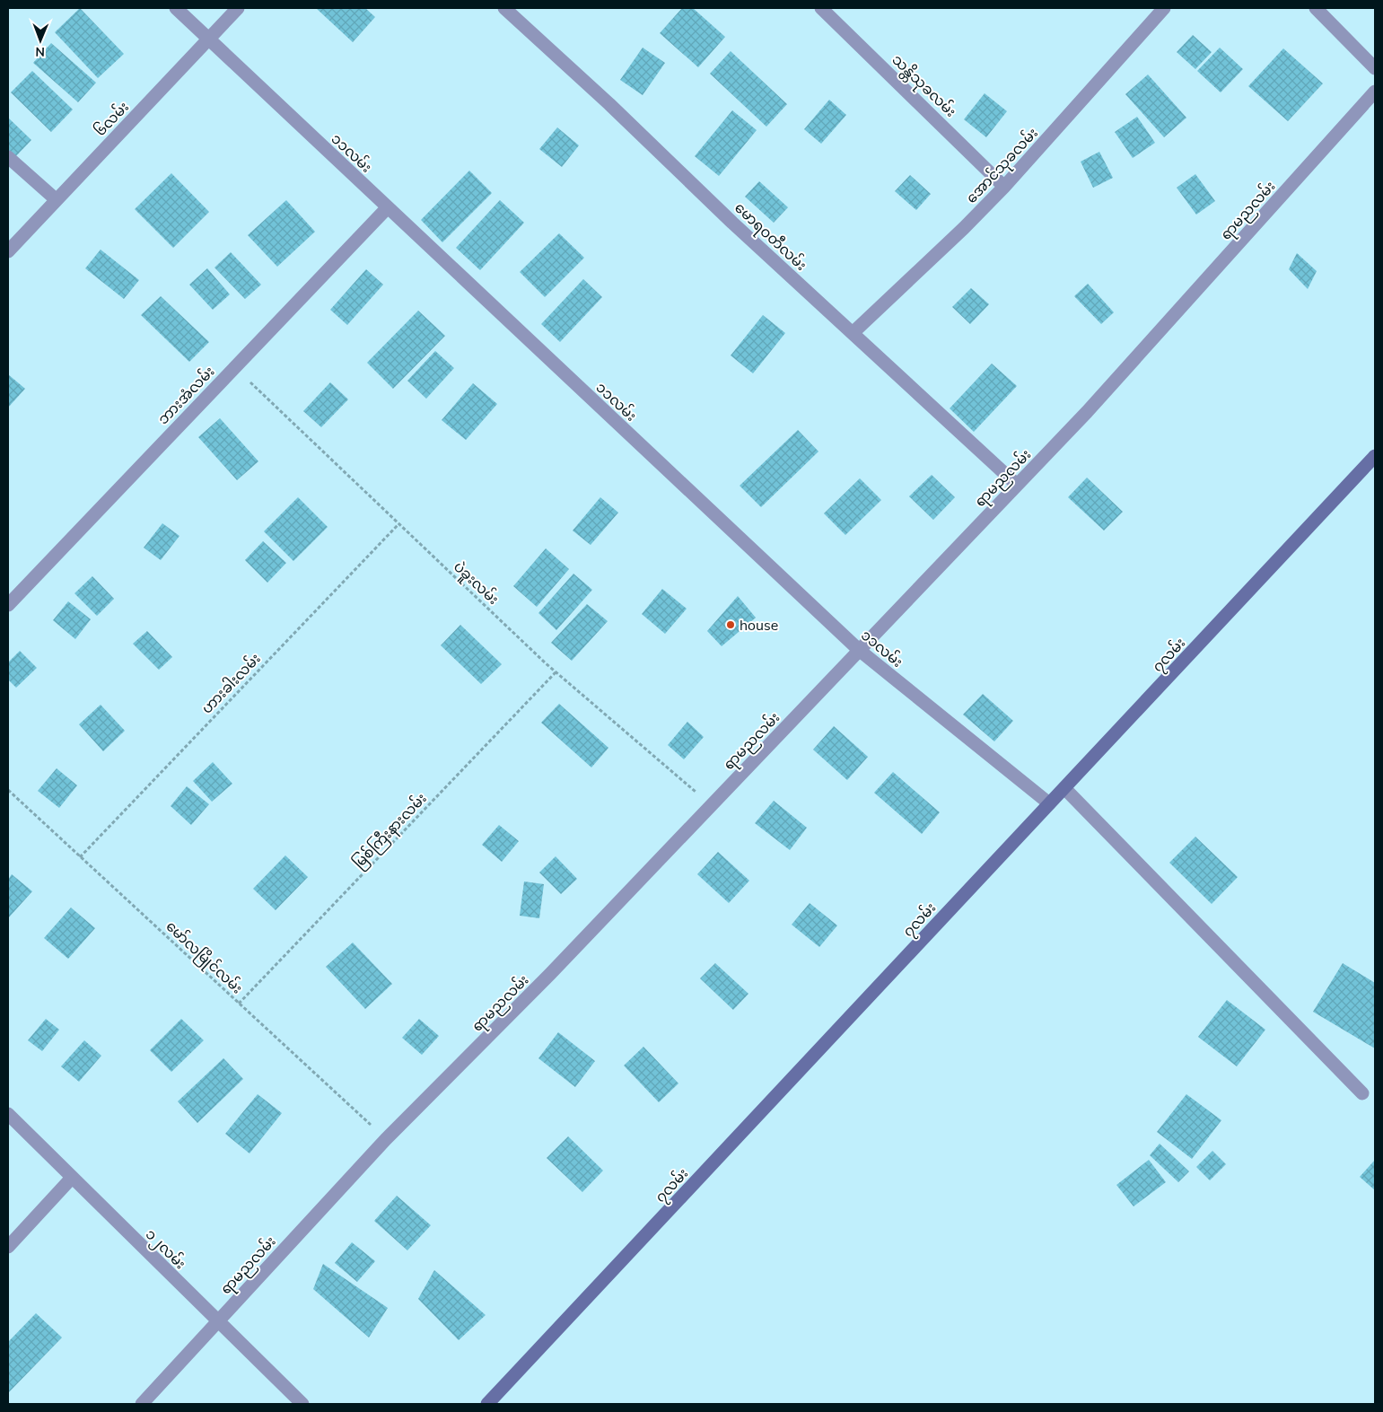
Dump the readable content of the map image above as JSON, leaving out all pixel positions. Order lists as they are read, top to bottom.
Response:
{
  "streets": {
    "street": [
      "သန္တိသုခလမ်း",
      "၆လမ်း",
      "၁၁လမ်း",
      "အောင်သုခလမ်း",
      "ရာမညလမ်း",
      "မောရဝတီလမ်း",
      "ဘားအံလမ်း",
      "၇လမ်း",
      "၁၂လမ်း"
    ],
    "path": [
      "ပဲခူးလမ်း",
      "ဟားခါးလမ်း",
      "မြစ်ကြီးနားလမ်း",
      "မော်လမြိုင်လမ်း"
    ]
  },
  "crossings": [
    ["သန္တိသုခလမ်း", "အောင်သုခလမ်း"],
    ["၆လမ်း", "၁၁လမ်း"],
    ["၁၁လမ်း", "ရာမညလမ်း"],
    ["၁၁လမ်း", "ဘားအံလမ်း"],
    ["၁၁လမ်း", "၇လမ်း"],
    ["အောင်သုခလမ်း", "မောရဝတီလမ်း"],
    ["ရာမညလမ်း", "မောရဝတီလမ်း"],
    ["ရာမညလမ်း", "ပဲခူးလမ်း"],
    ["ရာမညလမ်း", "မော်လမြိုင်လမ်း"],
    ["ရာမညလမ်း", "၁၂လမ်း"],
    ["ဘားအံလမ်း", "ပဲခူးလမ်း"],
    ["ပဲခူးလမ်း", "ဟားခါးလမ်း"],
    ["ပဲခူးလမ်း", "မြစ်ကြီးနားလမ်း"],
    ["ဟားခါးလမ်း", "မော်လမြိုင်လမ်း"],
    ["မြစ်ကြီးနားလမ်း", "မော်လမြိုင်လမ်း"]
  ],
  "places": ["house"],
  "north": "bottom"
}
